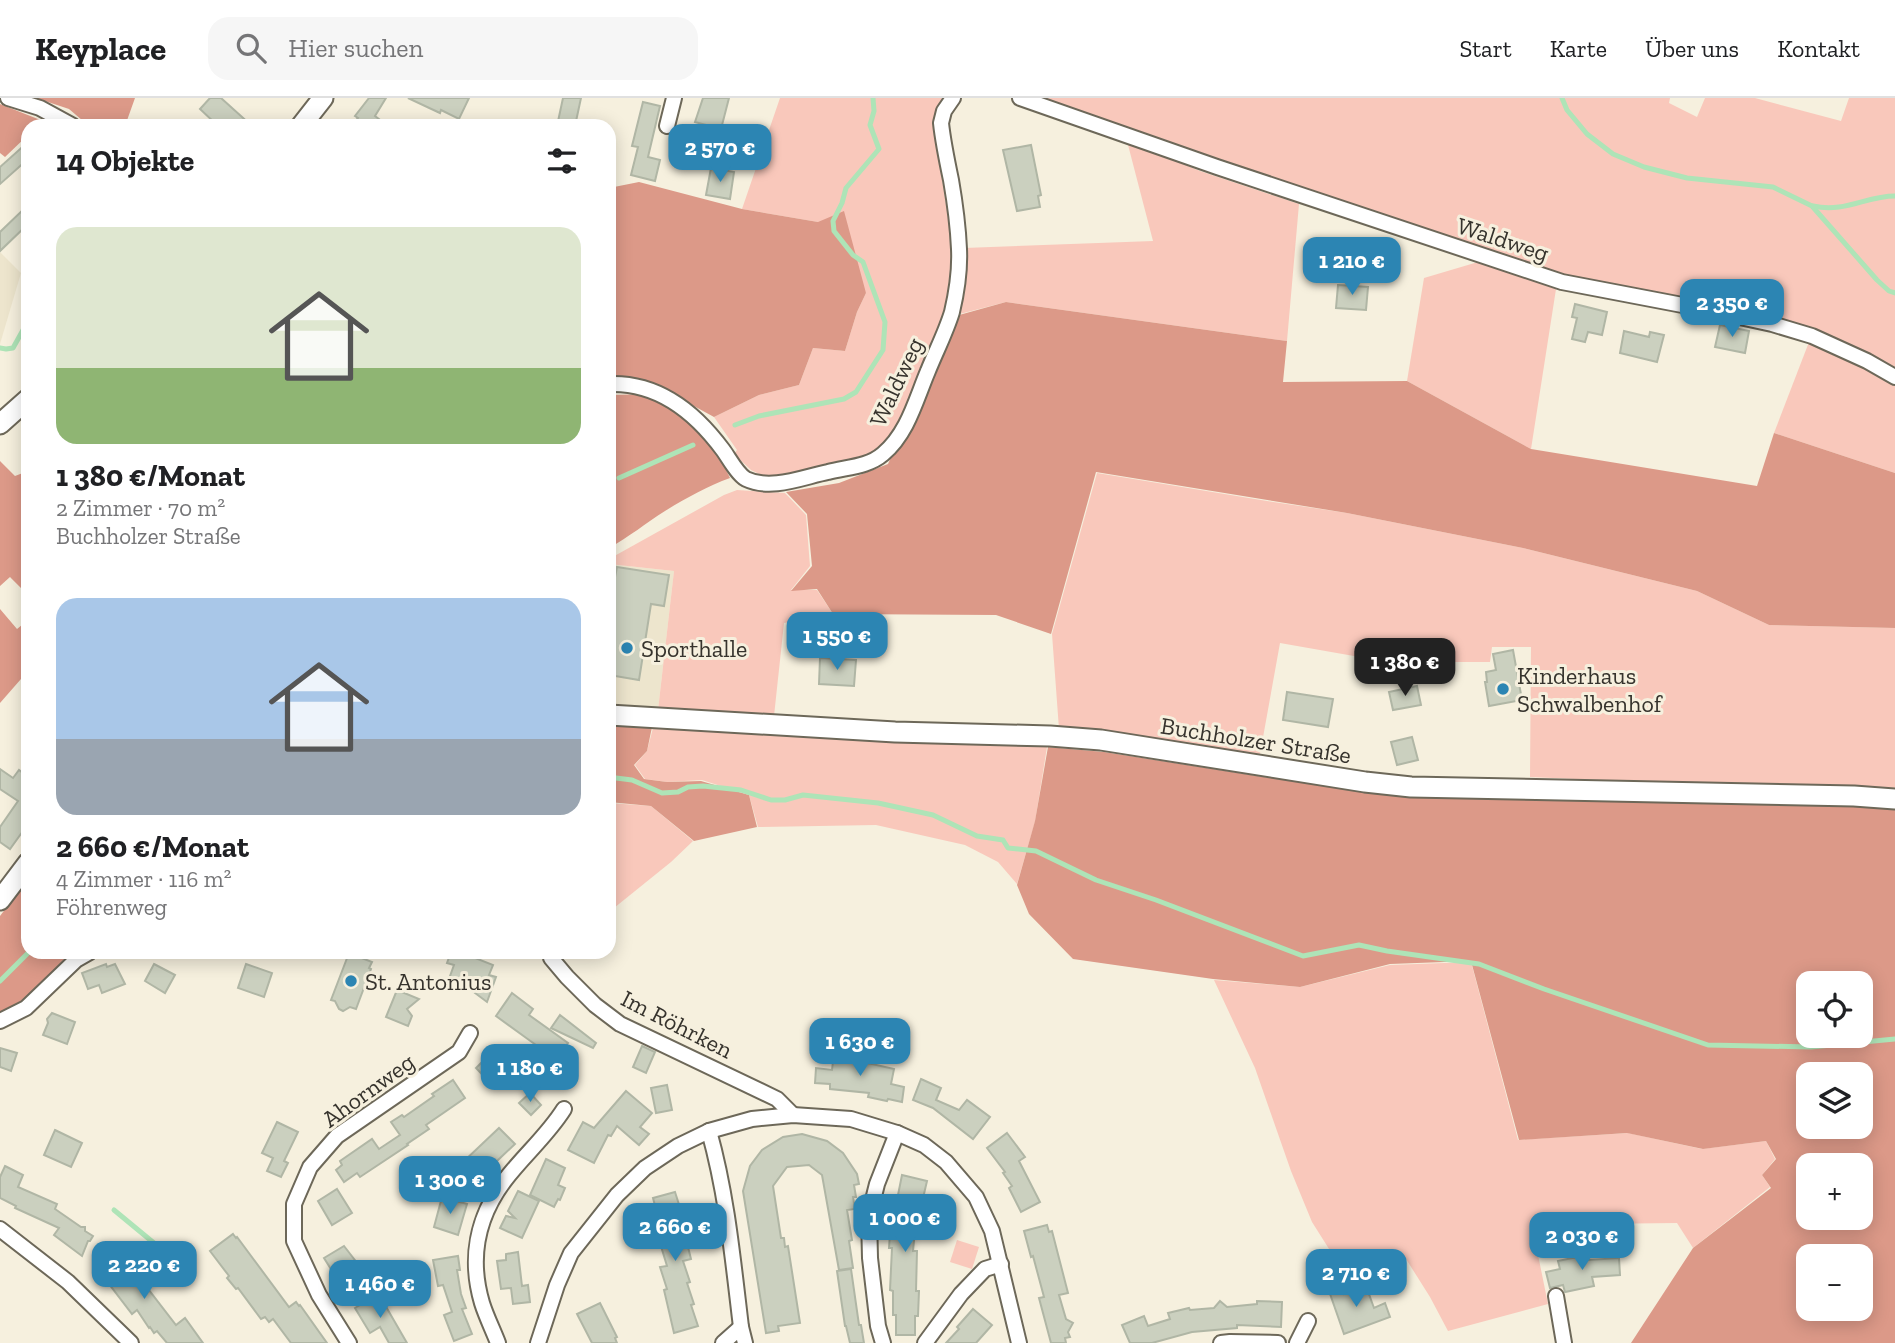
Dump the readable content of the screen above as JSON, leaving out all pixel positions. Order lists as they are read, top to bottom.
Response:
{
  "streets": {
    "street": [
      "Waldweg",
      "Buchholzer Straße",
      "Im Röhrken",
      "Ahornweg"
    ]
  },
  "places": ["Sporthalle", "Kinderhaus Schwalbenhof", "St. Antonius"],
  "page": {
    "header": "Keyplace",
    "search": "Hier suchen",
    "nav": [
      "Start",
      "Karte",
      "Über uns",
      "Kontakt"
    ],
    "heading": "14 Objekte",
    "price": [
      "2 570 €",
      "1 210 €",
      "2 350 €",
      "1 550 €",
      "1 380 €",
      "1 630 €",
      "1 180 €",
      "1 300 €",
      "1 000 €",
      "2 660 €",
      "2 030 €",
      "2 220 €",
      "2 710 €",
      "1 460 €"
    ],
    "list": [
      {
        "name": "1 380 €/Monat",
        "note": "2 Zimmer · 70 m² · Buchholzer Straße"
      },
      {
        "name": "2 660 €/Monat",
        "note": "4 Zimmer · 116 m² · Föhrenweg"
      }
    ],
    "map_buttons": ["+", "−"]
  }
}
